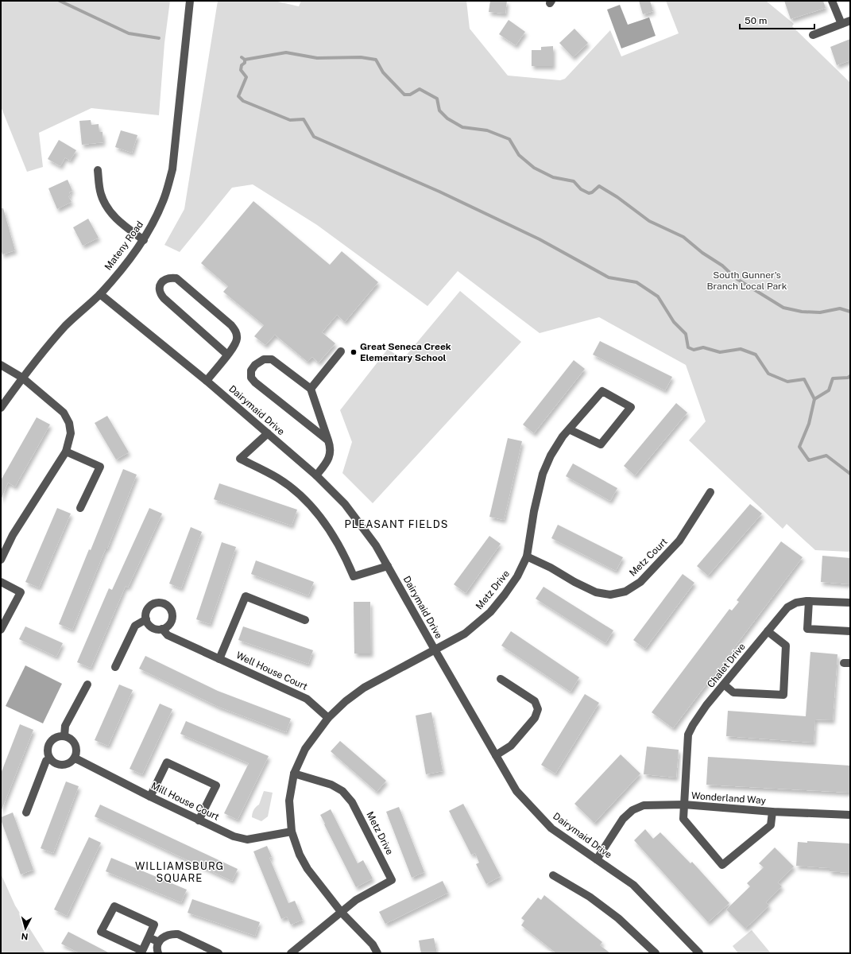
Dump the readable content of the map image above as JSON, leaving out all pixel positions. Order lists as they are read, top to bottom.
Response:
{
  "streets": {
    "street": [
      "Mateny Road",
      "Dairymaid Drive",
      "Metz Court",
      "Metz Drive",
      "Chalet Drive",
      "Well House Court",
      "Wonderland Way",
      "Mill House Court"
    ]
  },
  "crossings": [
    ["Mateny Road", "Dairymaid Drive"],
    ["Dairymaid Drive", "Metz Drive"],
    ["Dairymaid Drive", "Wonderland Way"],
    ["Metz Court", "Metz Drive"],
    ["Metz Drive", "Well House Court"],
    ["Metz Drive", "Mill House Court"],
    ["Chalet Drive", "Wonderland Way"]
  ],
  "districts": ["PLEASANT FIELDS", "WILLIAMSBURG SQUARE"],
  "parks": ["South Gunner's Branch Local Park"],
  "places": ["Great Seneca Creek Elementary School"],
  "scale_bar": "50 m",
  "north": "bottom"
}
